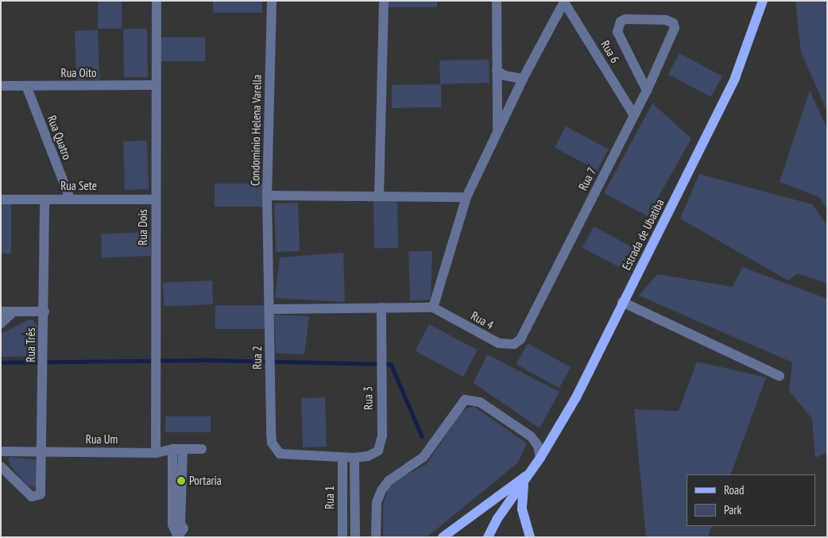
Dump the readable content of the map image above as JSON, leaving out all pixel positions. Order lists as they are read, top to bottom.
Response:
{
  "streets": {
    "main road": ["Estrada de Ubatiba"],
    "street": [
      "Rua 6",
      "Rua Oito",
      "Condominio Helena Varella",
      "Rua Quatro",
      "Rua 7",
      "Rua Sete",
      "Rua Dois",
      "Rua 4",
      "Rua Três",
      "Rua 2",
      "Rua 3",
      "Rua Um",
      "Rua 1"
    ]
  },
  "crossings": [
    ["Rua 6", "Rua 7"],
    ["Rua Oito", "Rua Quatro"],
    ["Rua Oito", "Rua Dois"],
    ["Condominio Helena Varella", "Rua 2"],
    ["Rua Quatro", "Rua Sete"],
    ["Rua 7", "Rua 4"],
    ["Rua Sete", "Rua Dois"],
    ["Rua Sete", "Rua Três"],
    ["Rua Dois", "Rua Um"],
    ["Rua Três", "Rua Um"],
    ["Rua 2", "Rua 3"],
    ["Rua 2", "Rua 1"],
    ["Rua 3", "Rua 1"]
  ],
  "places": ["Portaria"],
  "legend": ["Road", "Park"]
}
